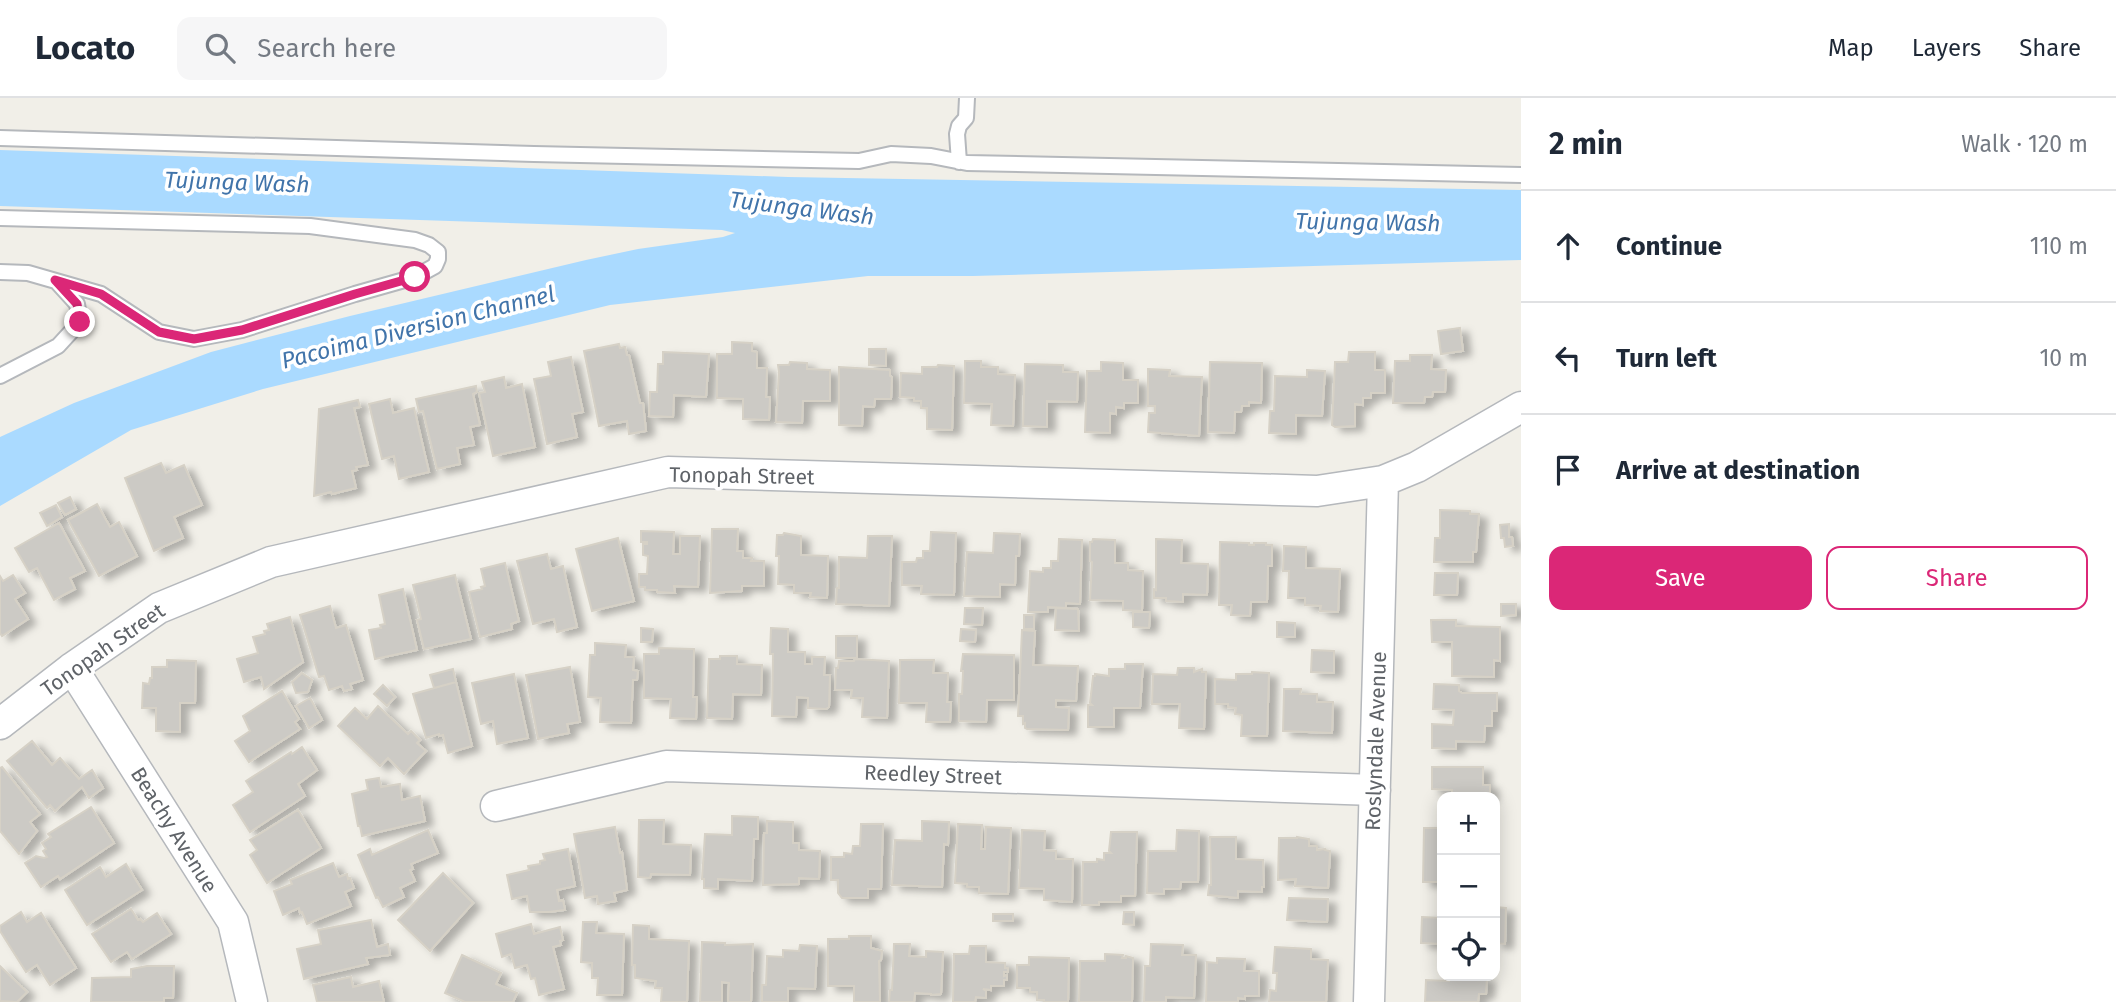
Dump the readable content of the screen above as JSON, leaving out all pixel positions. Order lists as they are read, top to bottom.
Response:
{
  "streets": {
    "street": [
      "Tonopah Street",
      "Roslyndale Avenue",
      "Reedley Street",
      "Beachy Avenue"
    ]
  },
  "crossings": [
    ["Tonopah Street", "Roslyndale Avenue"],
    ["Tonopah Street", "Beachy Avenue"],
    ["Roslyndale Avenue", "Reedley Street"]
  ],
  "water": ["Tujunga Wash", "Pacoima Diversion Channel"],
  "page": {
    "header": "Locato",
    "search": "Search here",
    "nav": ["Map", "Layers", "Share"],
    "heading": ["2 min", "Walk · 120 m"],
    "list": [
      ["Continue", "110 m"],
      ["Turn left", "10 m"],
      "Arrive at destination"
    ],
    "buttons": ["Save", "Share"],
    "map_buttons": ["+", "−"]
  }
}
